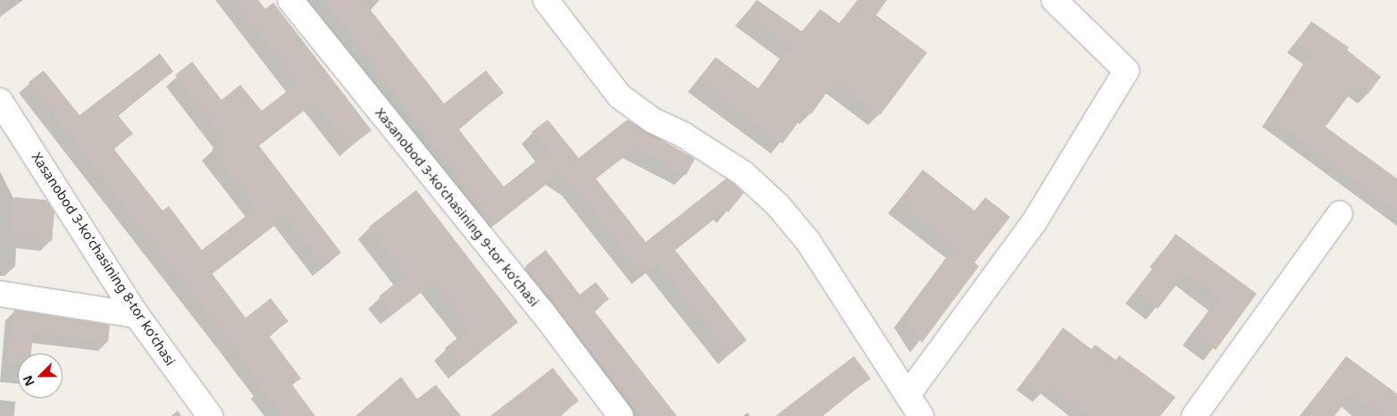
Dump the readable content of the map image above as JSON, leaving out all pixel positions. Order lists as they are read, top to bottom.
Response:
{
  "streets": {
    "street": ["Xasanobod 3-koʻchasining 9-tor koʻchasi", "Xasanobod 3-koʻchasining 8-tor koʻchasi"]
  },
  "north": "bottom left"
}
